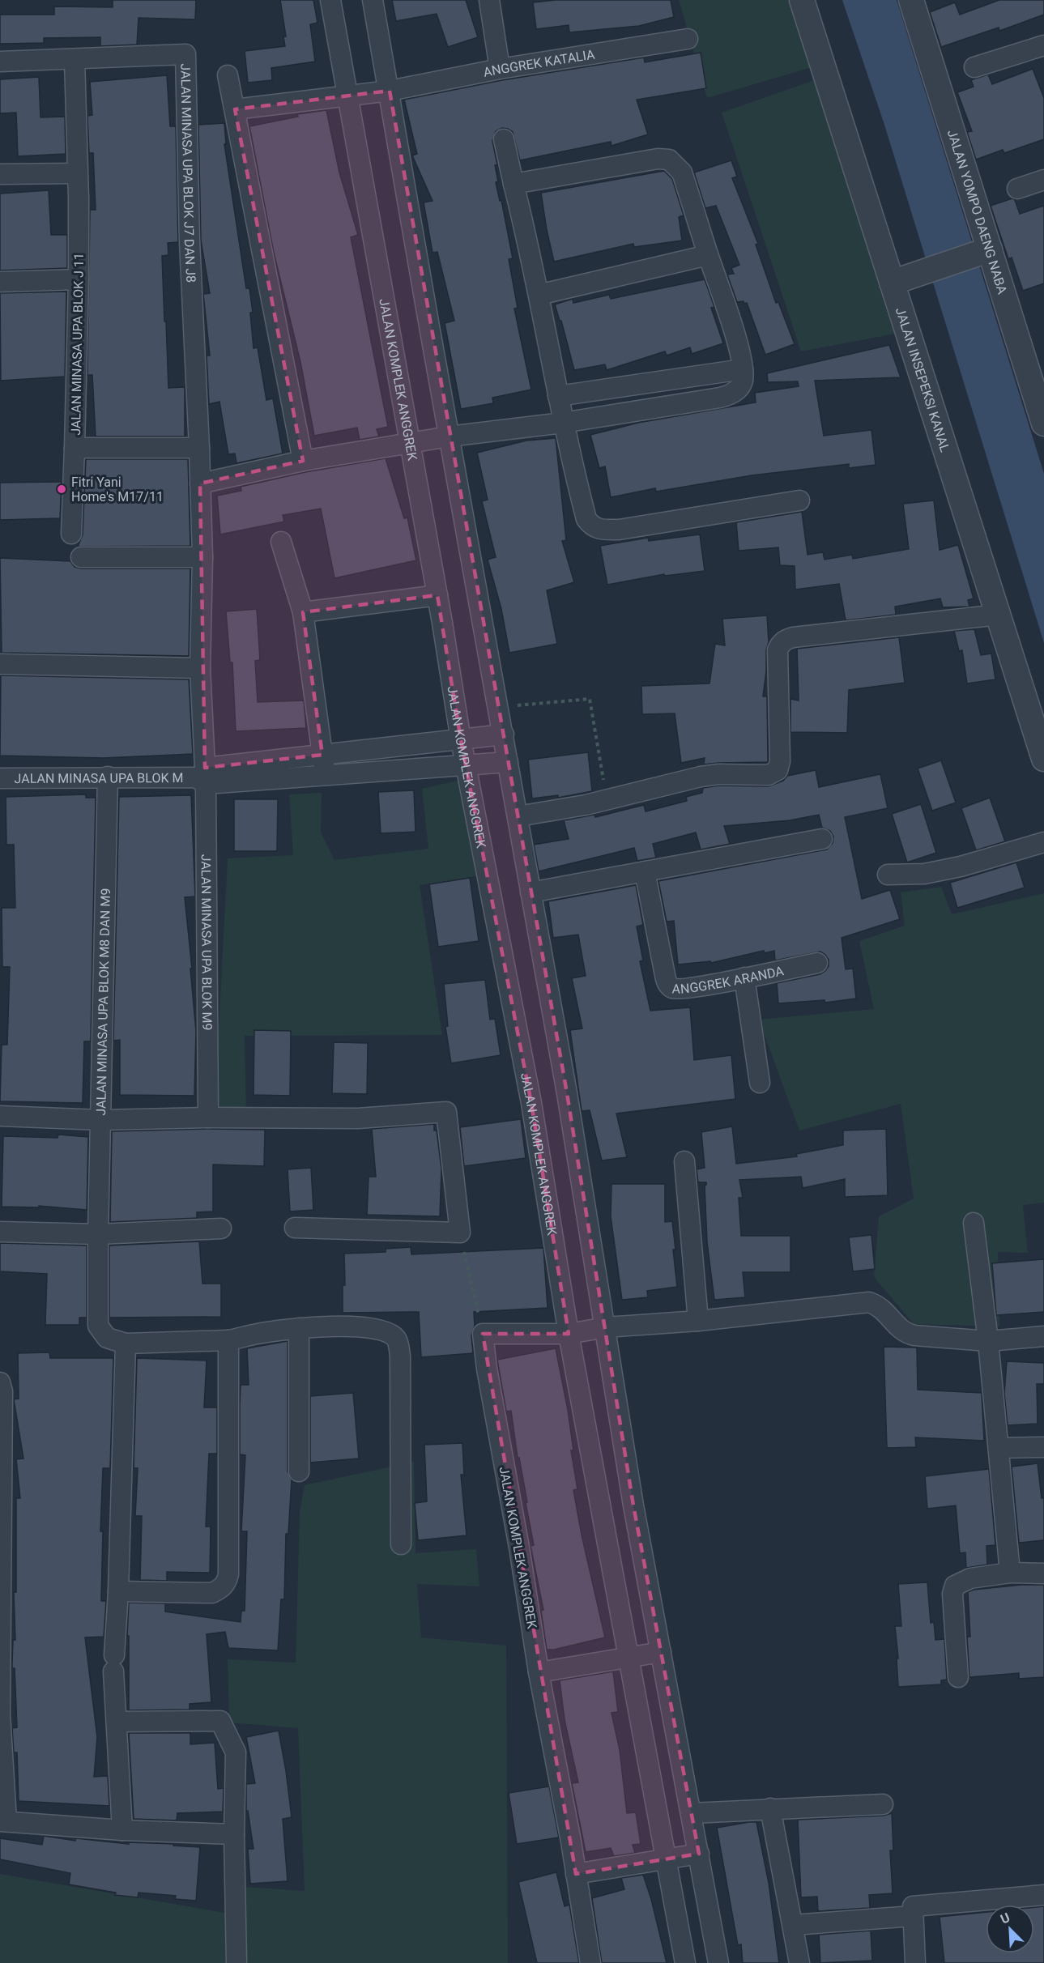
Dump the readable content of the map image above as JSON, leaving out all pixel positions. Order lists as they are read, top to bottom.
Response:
{
  "streets": {
    "street": [
      "ANGGREK KATALIA",
      "JALAN MINASA UPA BLOK J7 DAN J8",
      "JALAN YOMPO DAENG NABA",
      "JALAN MINASA UPA BLOK J 11",
      "JALAN KOMPLEK ANGGREK",
      "JALAN INSEPEKSI KANAL",
      "JALAN MINASA UPA BLOK M",
      "JALAN MINASA UPA BLOK M9",
      "ANGGREK ARANDA",
      "JALAN MINASA UPA BLOK M8 DAN M9"
    ]
  },
  "crossings": [
    ["ANGGREK KATALIA", "JALAN KOMPLEK ANGGREK"],
    ["JALAN MINASA UPA BLOK J7 DAN J8", "JALAN MINASA UPA BLOK J 11"],
    ["JALAN MINASA UPA BLOK M", "JALAN MINASA UPA BLOK M9"],
    ["JALAN MINASA UPA BLOK M", "JALAN MINASA UPA BLOK M8 DAN M9"]
  ],
  "places": ["Fitri Yani Home's M17/11"],
  "north": "top left"
}
